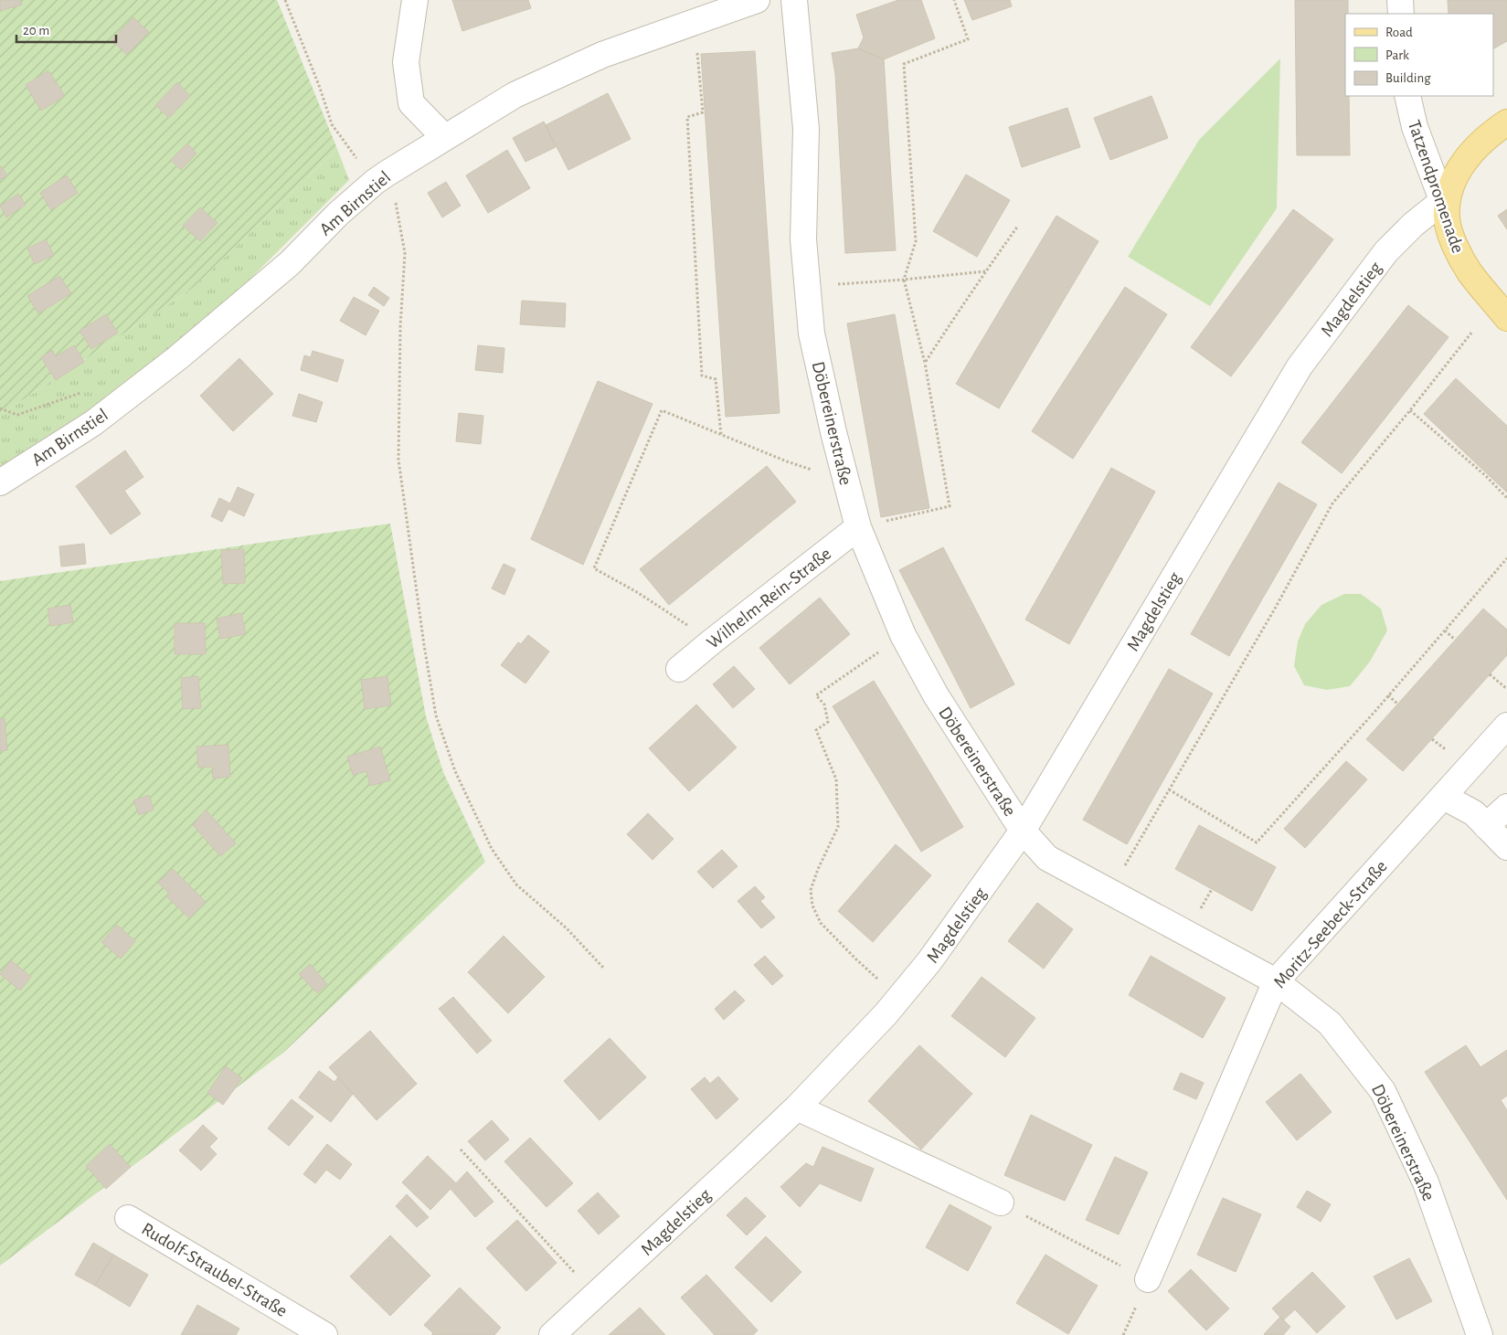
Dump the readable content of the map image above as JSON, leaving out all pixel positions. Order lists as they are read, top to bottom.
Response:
{
  "streets": {
    "main road": ["Tatzendpromenade"],
    "street": [
      "Am Birnstiel",
      "Magdelstieg",
      "Döbereinerstraße",
      "Wilhelm-Rein-Straße",
      "Moritz-Seebeck-Straße",
      "Rudolf-Straubel-Straße"
    ]
  },
  "crossings": [
    ["Tatzendpromenade", "Magdelstieg"],
    ["Magdelstieg", "Döbereinerstraße"],
    ["Döbereinerstraße", "Wilhelm-Rein-Straße"],
    ["Döbereinerstraße", "Moritz-Seebeck-Straße"]
  ],
  "legend": ["Road", "Park", "Building"],
  "scale_bar": "20 m"
}
